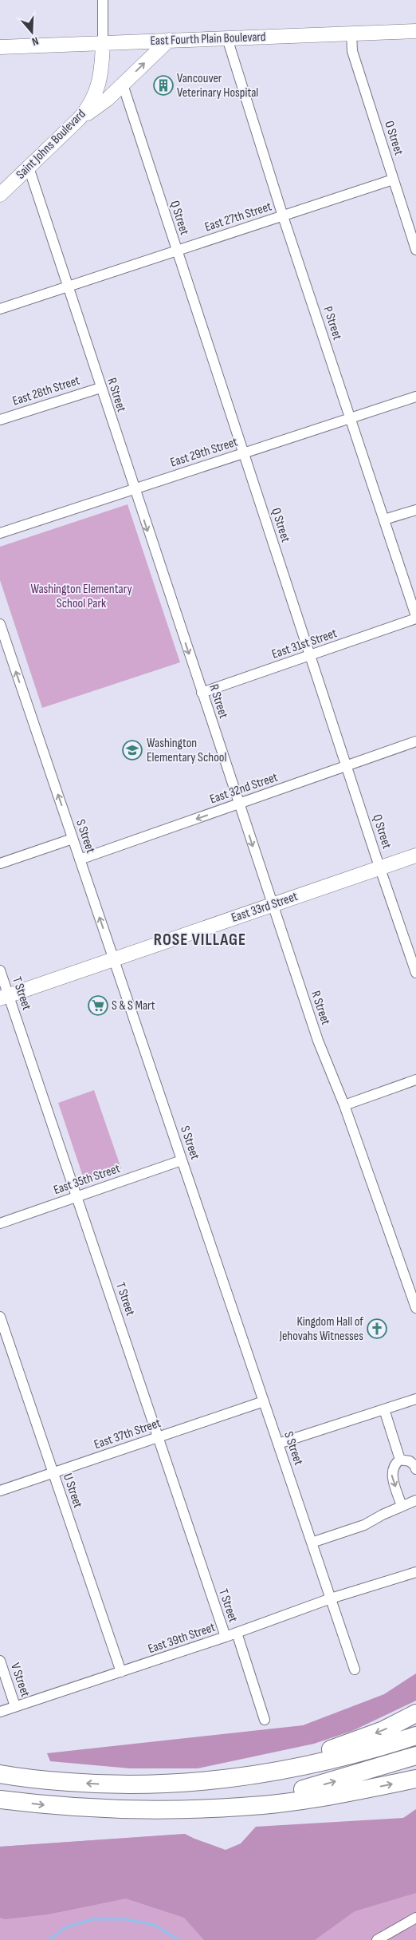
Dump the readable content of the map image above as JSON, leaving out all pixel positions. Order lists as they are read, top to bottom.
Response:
{
  "streets": {
    "street": [
      "East Fourth Plain Boulevard",
      "O Street",
      "Saint Johns Boulevard",
      "East 27th Street",
      "Q Street",
      "P Street",
      "East 28th Street",
      "R Street",
      "East 29th Street",
      "East 31st Street",
      "East 32nd Street",
      "S Street",
      "East 33rd Street",
      "T Street",
      "East 35th Street",
      "East 37th Street",
      "U Street",
      "East 39th Street",
      "V Street"
    ]
  },
  "crossings": [
    ["East Fourth Plain Boulevard", "O Street"],
    ["East Fourth Plain Boulevard", "Saint Johns Boulevard"],
    ["East Fourth Plain Boulevard", "P Street"],
    ["O Street", "East 27th Street"],
    ["Saint Johns Boulevard", "R Street"],
    ["East 27th Street", "Q Street"],
    ["East 27th Street", "P Street"],
    ["East 27th Street", "R Street"],
    ["Q Street", "East 29th Street"],
    ["Q Street", "East 31st Street"],
    ["Q Street", "East 32nd Street"],
    ["Q Street", "East 33rd Street"],
    ["P Street", "East 29th Street"],
    ["P Street", "East 31st Street"],
    ["East 28th Street", "R Street"],
    ["R Street", "East 29th Street"],
    ["R Street", "East 31st Street"],
    ["R Street", "East 32nd Street"],
    ["R Street", "East 33rd Street"],
    ["East 32nd Street", "S Street"],
    ["S Street", "East 33rd Street"],
    ["S Street", "East 35th Street"],
    ["S Street", "East 37th Street"],
    ["S Street", "East 39th Street"],
    ["East 33rd Street", "T Street"],
    ["T Street", "East 35th Street"],
    ["T Street", "East 37th Street"],
    ["T Street", "East 39th Street"],
    ["East 37th Street", "U Street"],
    ["U Street", "East 39th Street"],
    ["East 39th Street", "V Street"]
  ],
  "one_way": ["East 32nd Street"],
  "districts": ["ROSE VILLAGE"],
  "parks": ["Washington Elementary School Park"],
  "places": {
    "building": ["Vancouver Veterinary Hospital"],
    "school or university": ["Washington Elementary School"],
    "supermarket": ["S & S Mart"],
    "church": ["Kingdom Hall of Jehovahs Witnesses"]
  },
  "north": "bottom"
}
